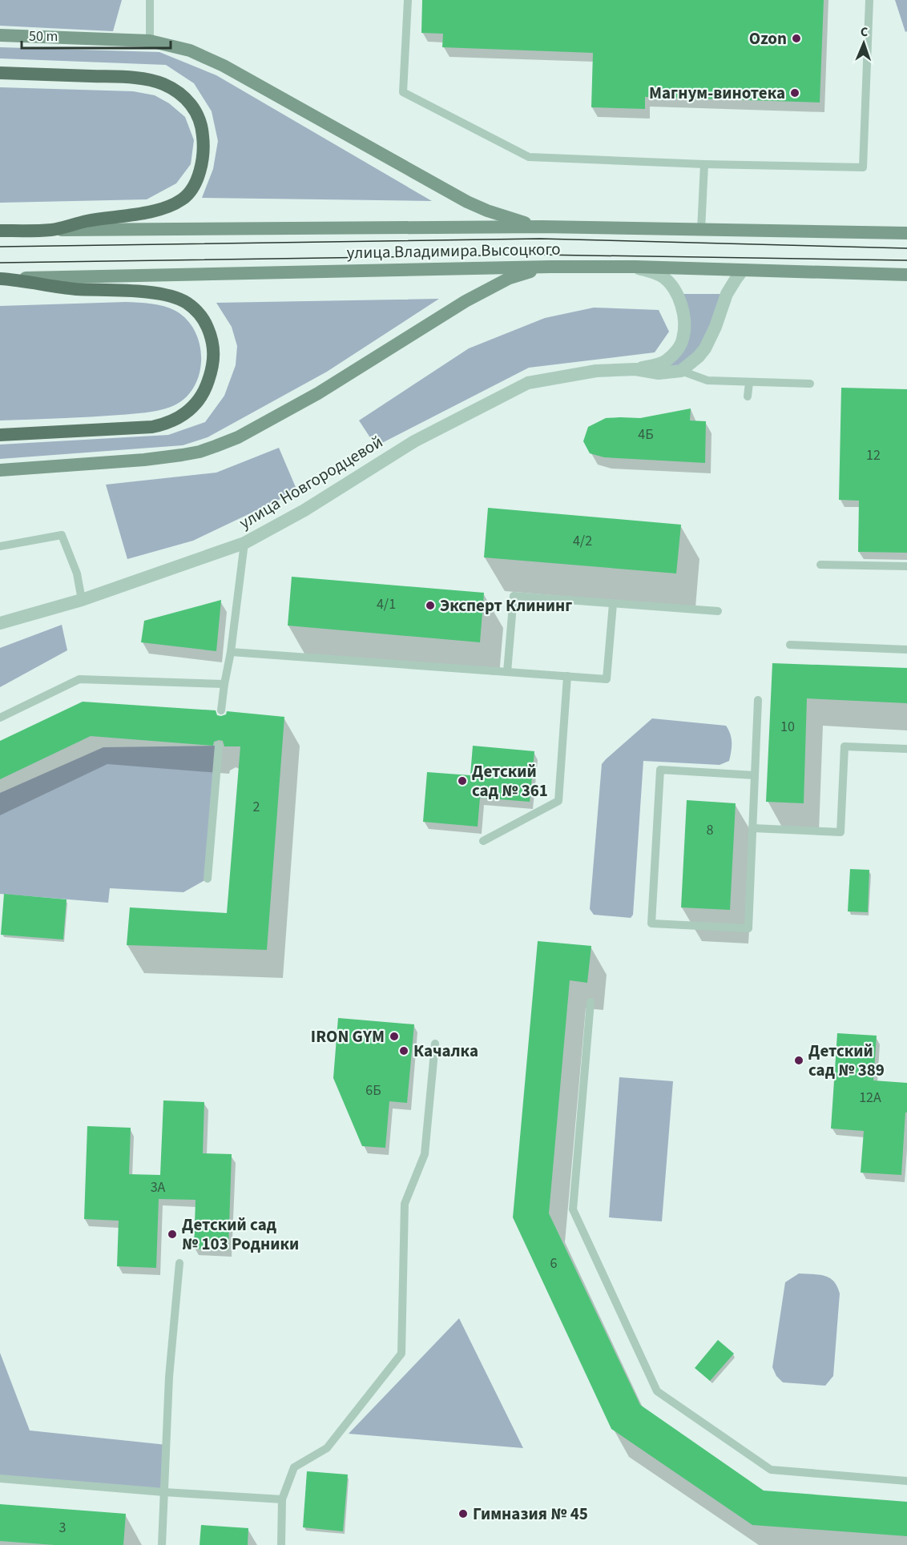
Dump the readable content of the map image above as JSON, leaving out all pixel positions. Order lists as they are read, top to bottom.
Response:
{
  "streets": {
    "main road": ["улица Владимира Высоцкого"],
    "street": ["улица Новгородцевой"]
  },
  "crossings": [
    ["улица Владимира Высоцкого", "улица Новгородцевой"]
  ],
  "places": [
    "Ozon",
    "Магнум-винотека",
    "Эксперт Клининг",
    "Детский сад № 361",
    "IRON GYM",
    "Качалка",
    "Детский сад № 389",
    "Детский сад № 103 Родники",
    "Гимназия № 45"
  ],
  "house_numbers": [
    "4Б",
    "12",
    "4/2",
    "4/1",
    "10",
    "2",
    "8",
    "6Б",
    "12А",
    "3А",
    "6",
    "3"
  ],
  "scale_bar": "50 m",
  "north": "top"
}
